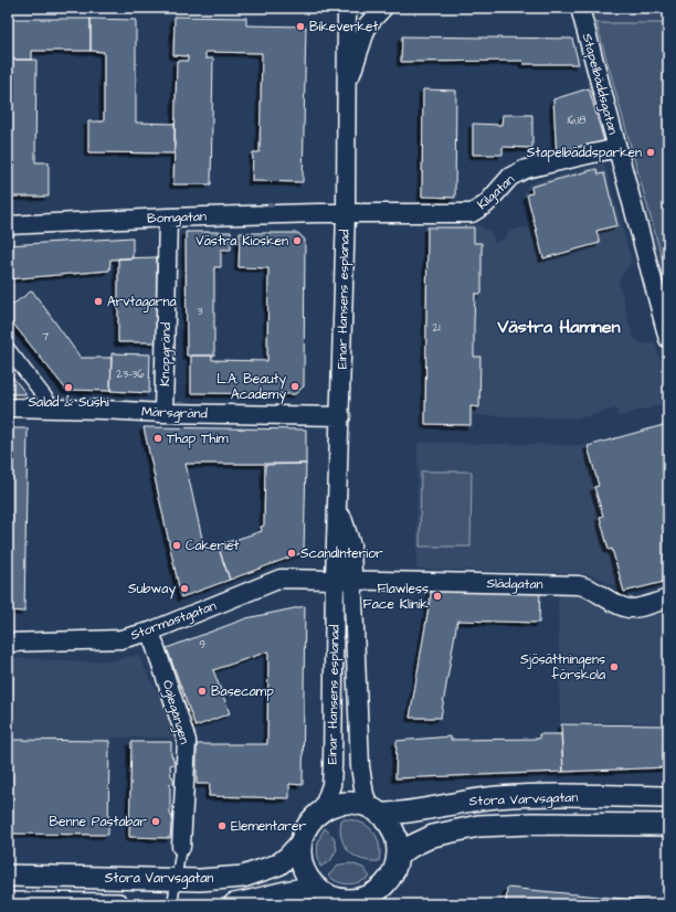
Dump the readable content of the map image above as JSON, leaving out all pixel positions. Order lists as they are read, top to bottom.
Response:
{
  "streets": {
    "street": [
      "Stapelbäddsgatan",
      "Kilgatan",
      "Bomgatan",
      "Einar Hansens esplanad",
      "Knopgränd",
      "Märsgränd",
      "Slädgatan",
      "Stormastgatan",
      "Öglegången",
      "Stora Varvsgatan"
    ]
  },
  "crossings": [
    ["Stapelbäddsgatan", "Kilgatan"],
    ["Kilgatan", "Bomgatan"],
    ["Kilgatan", "Einar Hansens esplanad"],
    ["Bomgatan", "Einar Hansens esplanad"],
    ["Bomgatan", "Knopgränd"],
    ["Einar Hansens esplanad", "Märsgränd"],
    ["Einar Hansens esplanad", "Slädgatan"],
    ["Einar Hansens esplanad", "Stormastgatan"],
    ["Einar Hansens esplanad", "Stora Varvsgatan"],
    ["Knopgränd", "Märsgränd"],
    ["Stormastgatan", "Öglegången"]
  ],
  "districts": ["Västra Hamnen"],
  "places": [
    "Bikeverket",
    "Stapelbäddsparken",
    "Västra Kiosken",
    "Arvtagarna",
    "L.A. Beauty Academy",
    "Salad & Sushi",
    "Thap Thim",
    "Cakeriet",
    "ScandInterior",
    "Subway",
    "Flawless Face Klinik",
    "Sjösättningens förskola",
    "Basecamp",
    "Benne Pastabar",
    "Elementarer"
  ],
  "house_numbers": [
    "16,18",
    "3",
    "21",
    "7",
    "23-36",
    "9"
  ]
}
